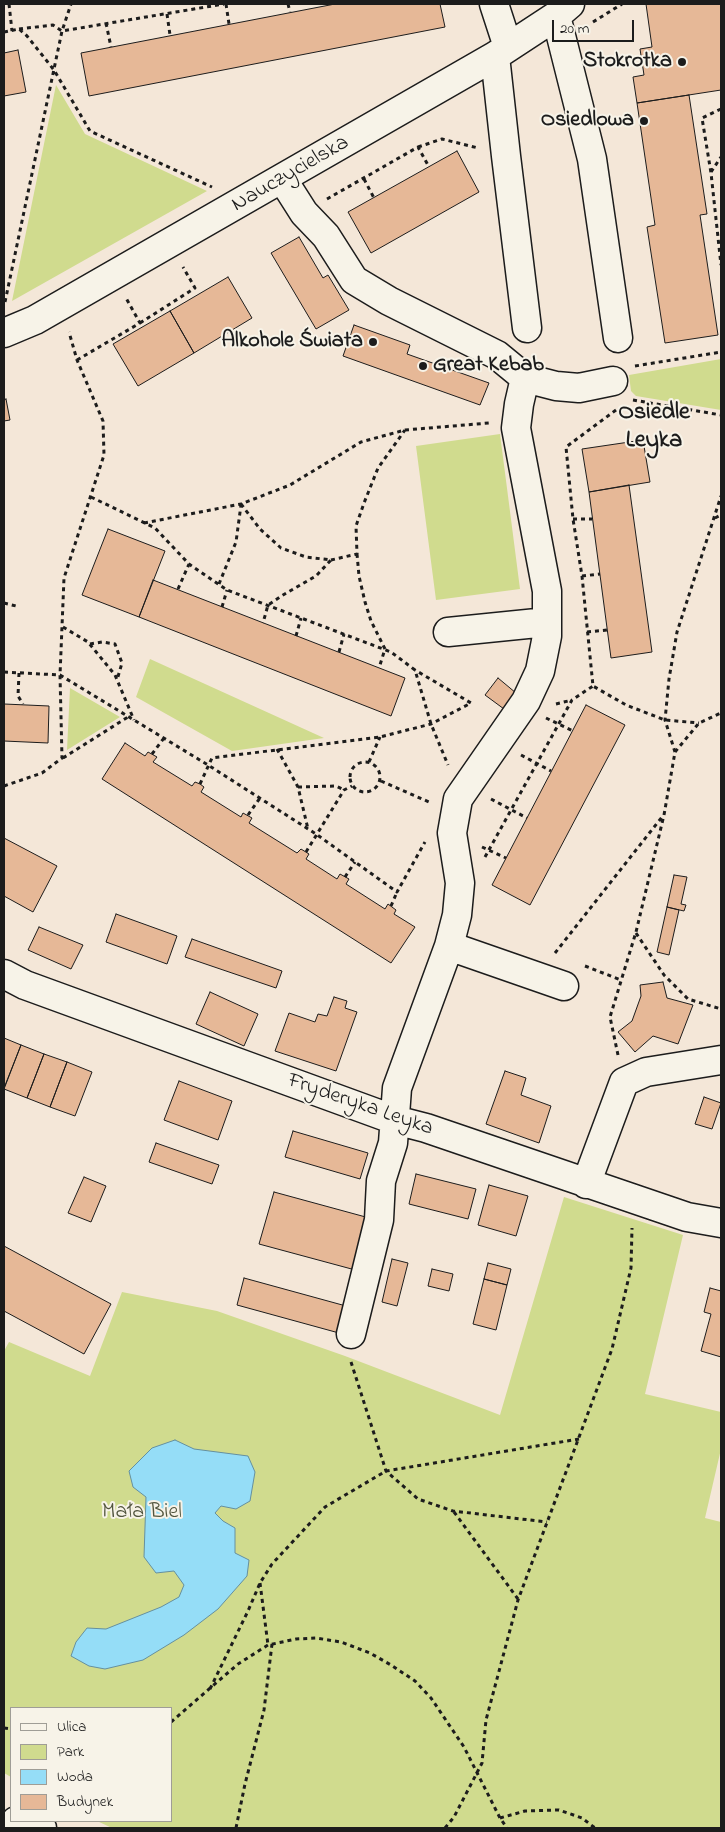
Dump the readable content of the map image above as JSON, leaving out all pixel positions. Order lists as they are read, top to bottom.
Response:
{
  "streets": {
    "street": ["Nauczycielska", "Fryderyka Leyka"]
  },
  "districts": ["Osiedle Leyka"],
  "parks": ["Mała Biel"],
  "places": [
    "Stokrotka",
    "Osiedlowa",
    "Alkohole Świata",
    "Great Kebab"
  ],
  "legend": [
    "Ulica",
    "Park",
    "Woda",
    "Budynek"
  ],
  "scale_bar": "20 m"
}
